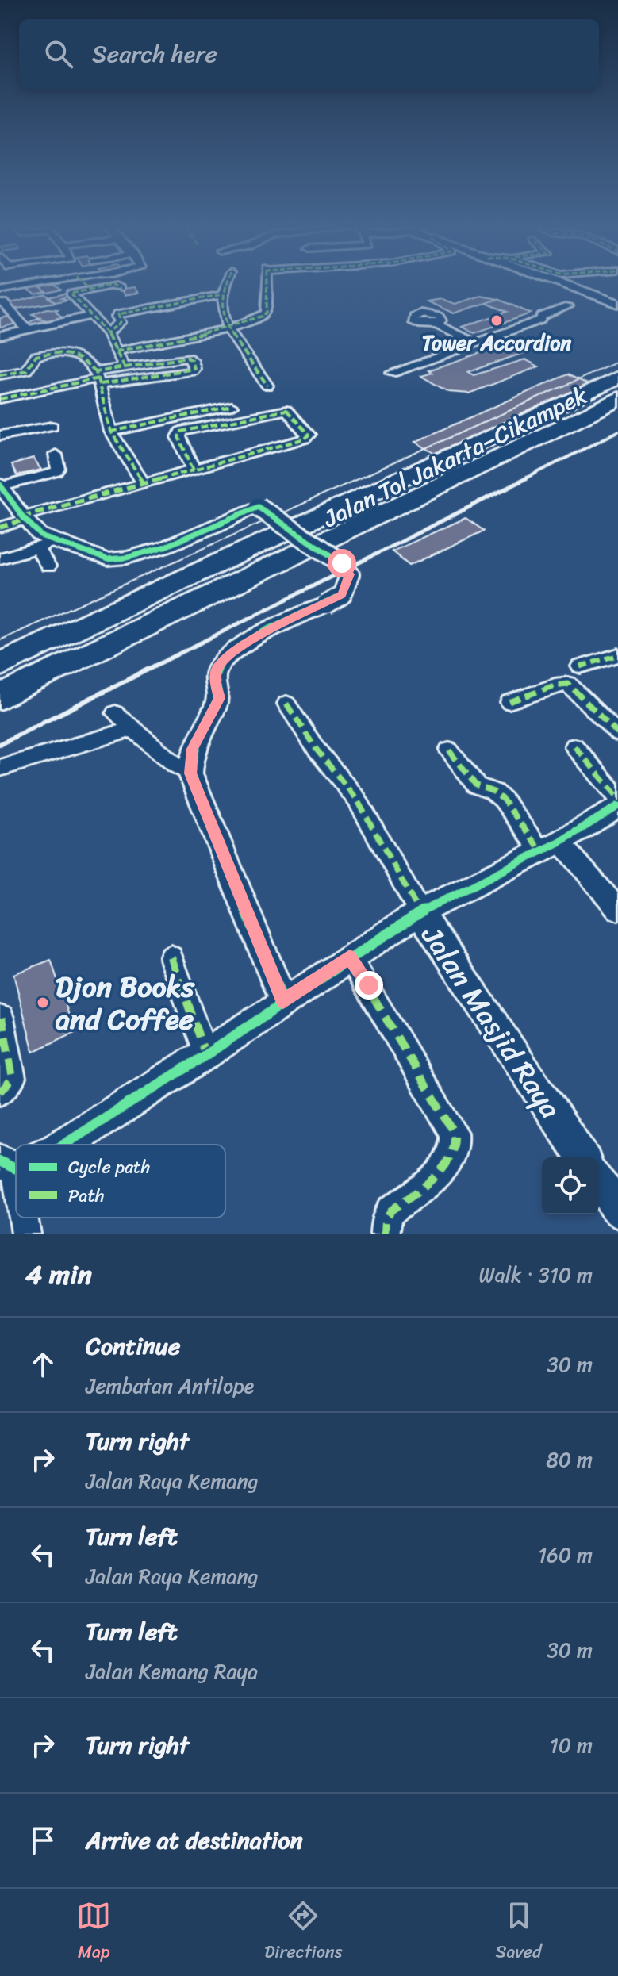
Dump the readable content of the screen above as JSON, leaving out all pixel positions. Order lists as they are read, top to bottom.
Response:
{
  "streets": {
    "highway": ["Jalan Tol Jakarta–Cikampek"],
    "street": ["Jalan Masjid Raya"]
  },
  "places": ["Tower Accordion", "Djon Books and Coffee"],
  "legend": ["Cycle path", "Path"],
  "page": {
    "search": "Search here",
    "heading": ["4 min", "Walk · 310 m"],
    "list": [
      ["Continue", "Jembatan Antilope", "30 m"],
      ["Turn right", "Jalan Raya Kemang", "80 m"],
      ["Turn left", "Jalan Raya Kemang", "160 m"],
      ["Turn left", "Jalan Kemang Raya", "30 m"],
      ["Turn right", "10 m"],
      "Arrive at destination"
    ],
    "nav": ["Map", "Directions", "Saved"]
  }
}
